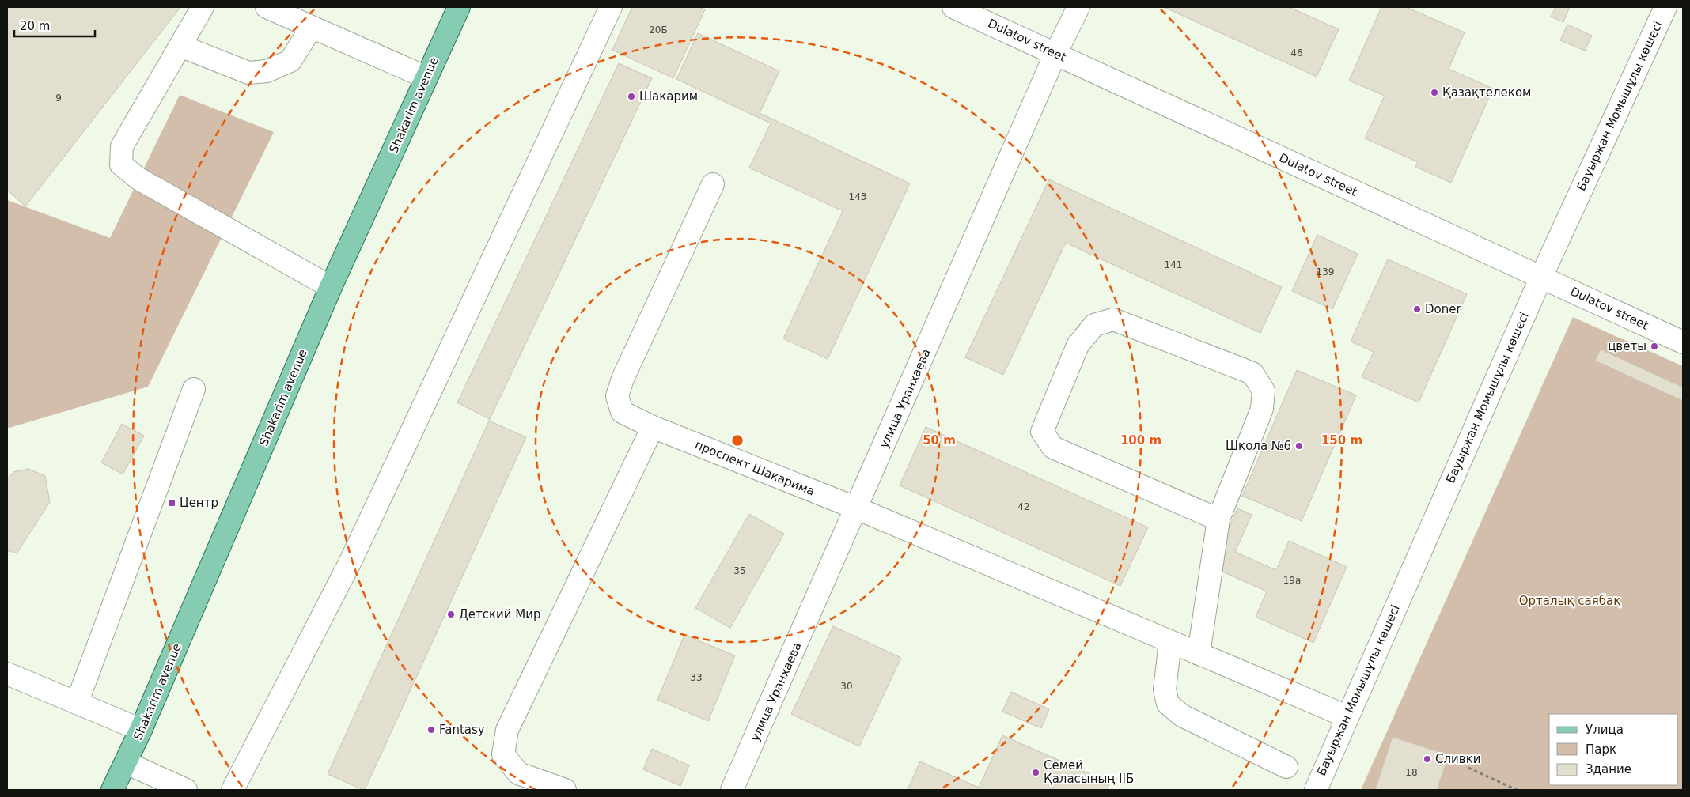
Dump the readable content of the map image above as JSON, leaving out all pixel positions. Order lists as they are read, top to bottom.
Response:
{
  "streets": {
    "main road": ["Shakarim avenue"],
    "street": [
      "Dulatov street",
      "Бауыржан Момышұлы көшесі",
      "улица Уранхаева",
      "проспект Шакарима"
    ]
  },
  "crossings": [
    ["Dulatov street", "Бауыржан Момышұлы көшесі"],
    ["Dulatov street", "улица Уранхаева"],
    ["Бауыржан Момышұлы көшесі", "проспект Шакарима"],
    ["улица Уранхаева", "проспект Шакарима"]
  ],
  "parks": ["Орталық саябақ"],
  "places": {
    "other": [
      "Қазақтелеком",
      "Шакарим",
      "Doner",
      "цветы",
      "Школа №6",
      "Детский Мир",
      "Fantasy",
      "Сливки",
      "Семей Қаласының ІІБ"
    ],
    "transit": ["Центр"]
  },
  "house_numbers": [
    "20Б",
    "46",
    "9",
    "143",
    "141",
    "139",
    "42",
    "35",
    "19а",
    "33",
    "30",
    "18"
  ],
  "legend": ["Улица", "Парк", "Здание"],
  "scale_bar": "20 m",
  "rings": ["50 m", "100 m", "150 m"]
}
